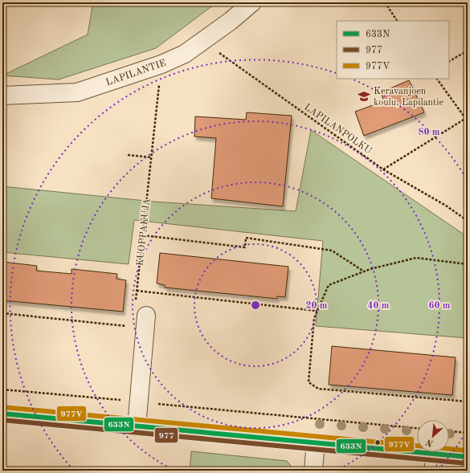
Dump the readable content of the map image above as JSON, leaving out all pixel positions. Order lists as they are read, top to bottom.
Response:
{
  "streets": {
    "street": ["LAPILANTIE"],
    "path": ["LAPILANPOLKU", "KUOPPAKUJA"]
  },
  "crossings": [
    ["LAPILANTIE", "LAPILANPOLKU"],
    ["LAPILANTIE", "KUOPPAKUJA"]
  ],
  "places": {
    "school or university": ["Keravanjoen koulu, Lapilantie"]
  },
  "lines": ["transit line 977V", "transit line 633N", "transit line 977"],
  "legend": ["633N", "977", "977V"],
  "north": "bottom left",
  "rings": [
    "80 m",
    "20 m",
    "40 m",
    "60 m"
  ]
}
